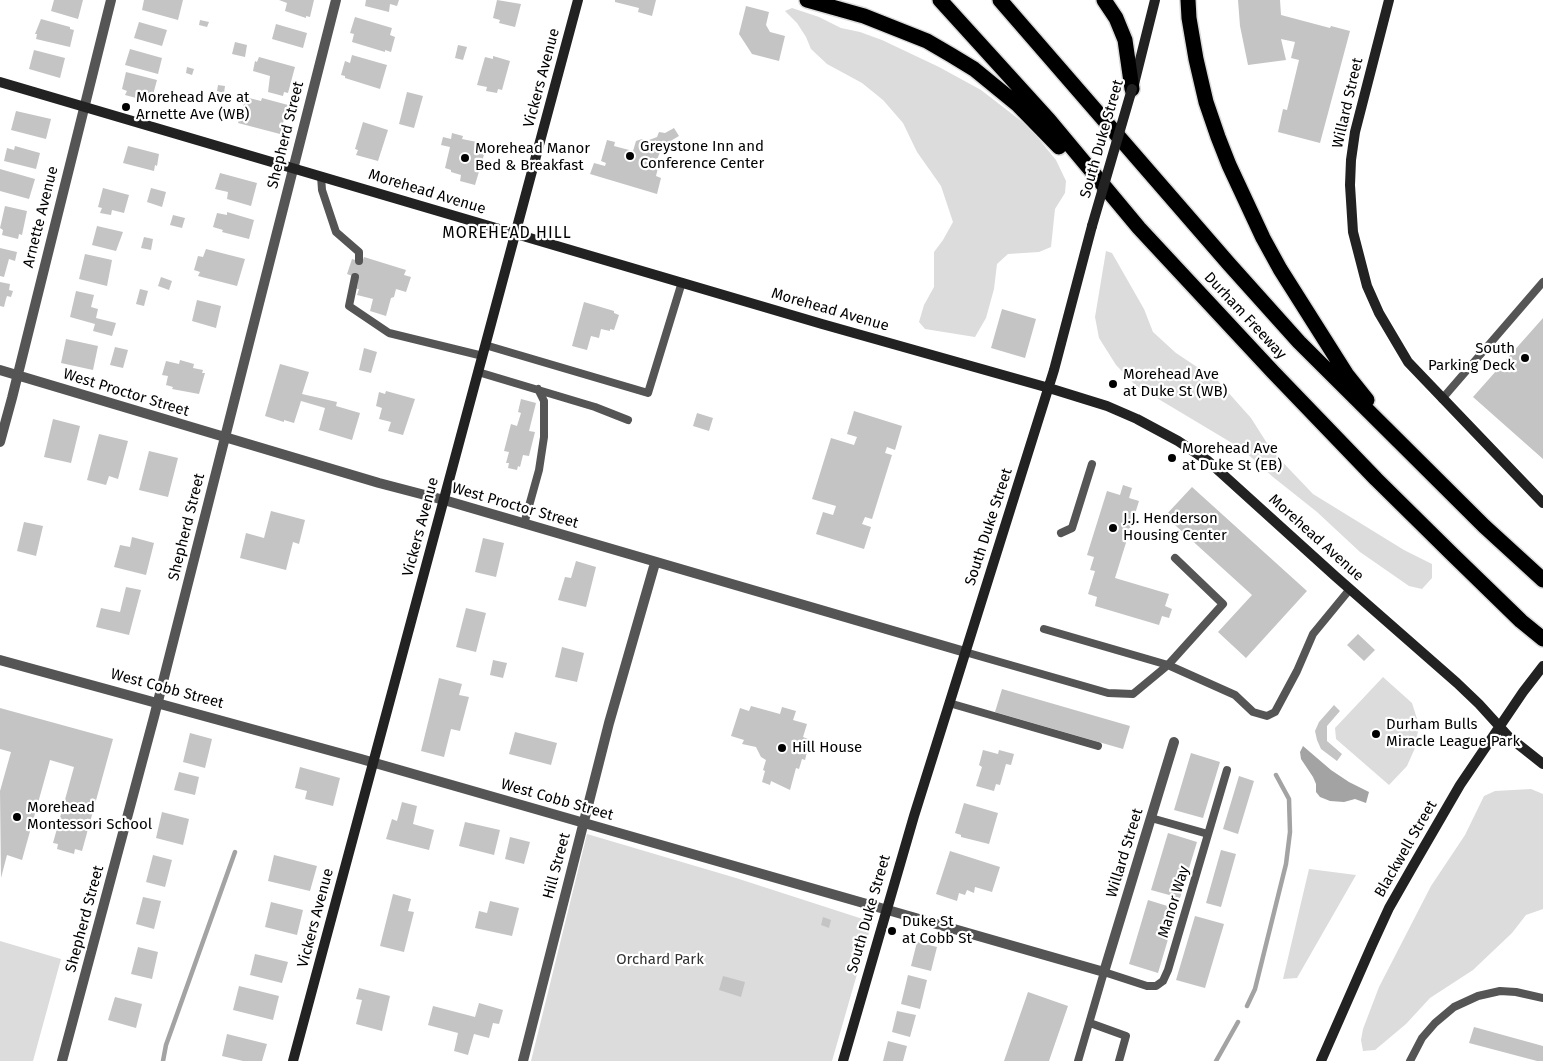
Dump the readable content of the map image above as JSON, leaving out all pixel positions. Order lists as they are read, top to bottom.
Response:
{
  "streets": {
    "highway": ["Durham Freeway"],
    "street": [
      "Vickers Avenue",
      "Willard Street",
      "Shepherd Street",
      "South Duke Street",
      "Morehead Avenue",
      "Arnette Avenue",
      "West Proctor Street",
      "West Cobb Street",
      "Blackwell Street",
      "Hill Street"
    ],
    "lane": ["Manor Way"]
  },
  "crossings": [
    ["Vickers Avenue", "Morehead Avenue"],
    ["Vickers Avenue", "West Proctor Street"],
    ["Vickers Avenue", "West Cobb Street"],
    ["Willard Street", "West Cobb Street"],
    ["Willard Street", "Manor Way"],
    ["Shepherd Street", "Morehead Avenue"],
    ["Shepherd Street", "West Proctor Street"],
    ["Shepherd Street", "West Cobb Street"],
    ["South Duke Street", "Morehead Avenue"],
    ["South Duke Street", "West Proctor Street"],
    ["South Duke Street", "West Cobb Street"],
    ["Morehead Avenue", "Arnette Avenue"],
    ["Morehead Avenue", "Blackwell Street"],
    ["Arnette Avenue", "West Proctor Street"],
    ["West Proctor Street", "Hill Street"],
    ["West Cobb Street", "Hill Street"],
    ["West Cobb Street", "Manor Way"]
  ],
  "districts": ["MOREHEAD HILL"],
  "parks": ["Orchard Park"],
  "places": [
    "Morehead Ave at Arnette Ave (WB)",
    "Greystone Inn and Conference Center",
    "Morehead Manor Bed & Breakfast",
    "South Parking Deck",
    "Morehead Ave at Duke St (WB)",
    "Morehead Ave at Duke St (EB)",
    "J.J. Henderson Housing Center",
    "Durham Bulls Miracle League Park",
    "Hill House",
    "Morehead Montessori School",
    "Duke St at Cobb St"
  ]
}
